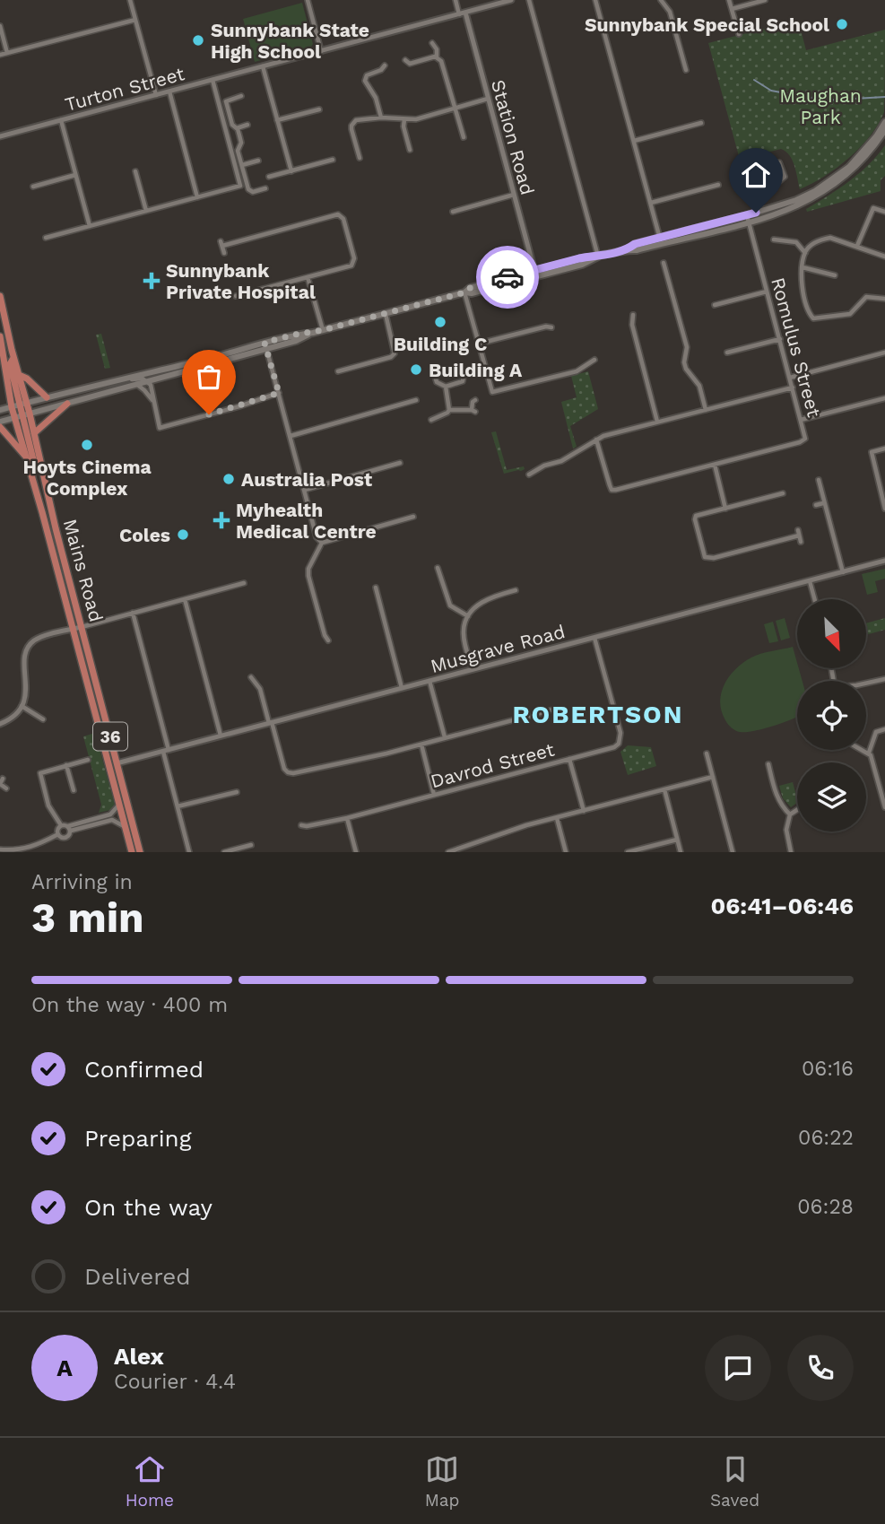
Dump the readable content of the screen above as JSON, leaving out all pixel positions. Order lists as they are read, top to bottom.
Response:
{
  "streets": {
    "main road": ["Mains Road", "36"],
    "street": [
      "Turton Street",
      "Station Road",
      "Romulus Street",
      "Musgrave Road",
      "Davrod Street"
    ]
  },
  "crossings": [
    ["Turton Street", "Station Road"],
    ["Mains Road", "Musgrave Road"],
    ["Musgrave Road", "Davrod Street"]
  ],
  "districts": ["ROBERTSON"],
  "parks": ["Maughan Park"],
  "places": {
    "other": [
      "Sunnybank Special School",
      "Sunnybank State High School",
      "Building C",
      "Building A",
      "Hoyts Cinema Complex",
      "Australia Post",
      "Coles"
    ],
    "health": ["Sunnybank Private Hospital", "Myhealth Medical Centre"]
  },
  "north": "bottom right",
  "page": {
    "heading": ["3 min", "Arriving in", "06:41–06:46"],
    "panel": ["Alex", "Courier · 4.4"],
    "bar": "On the way · 400 m",
    "list": [
      ["Confirmed", "06:16"],
      ["Preparing", "06:22"],
      ["On the way", "06:28"],
      "Delivered"
    ],
    "round": "A",
    "tabs": ["Home", "Map", "Saved"]
  }
}
